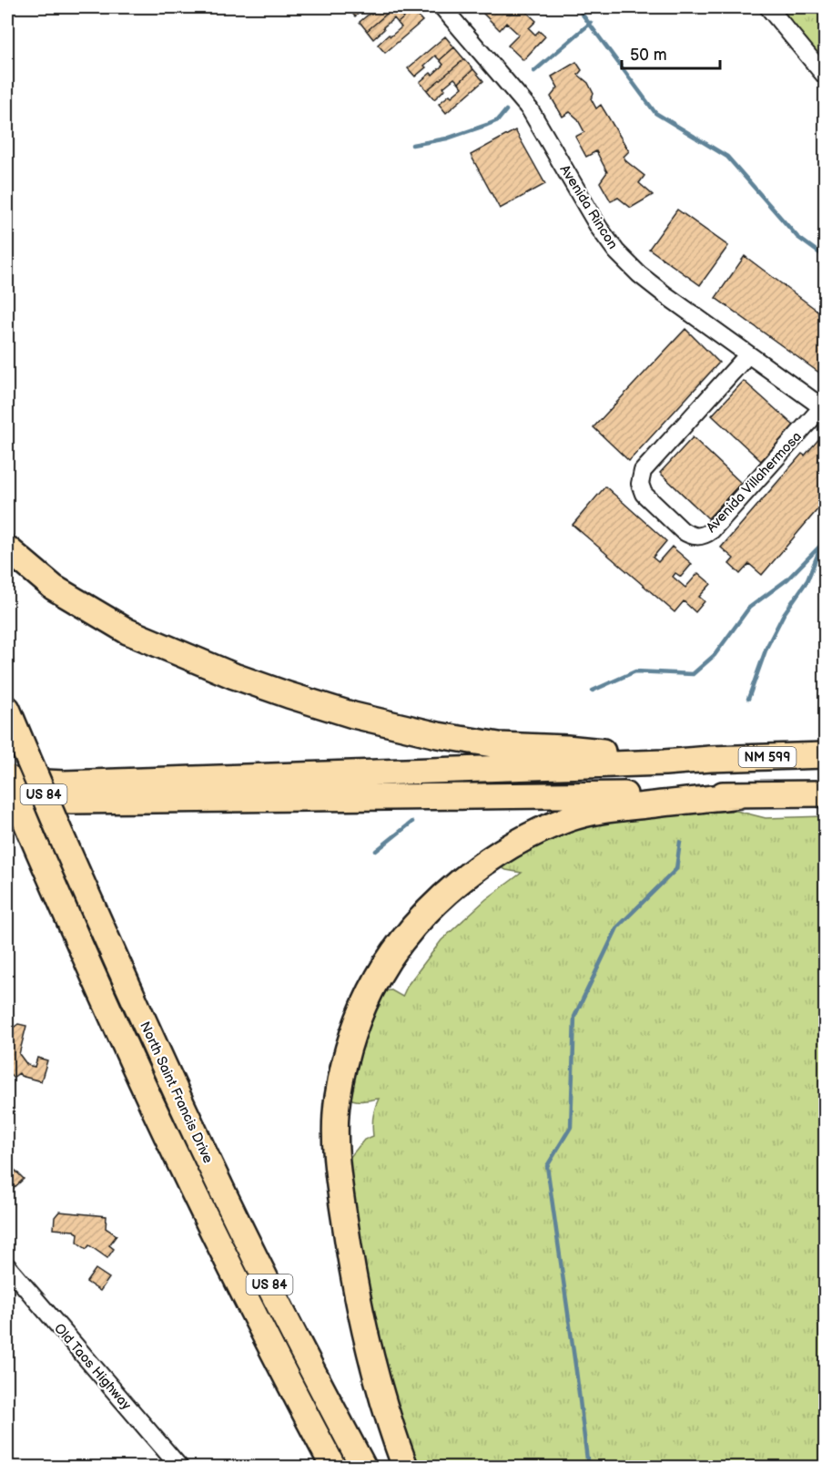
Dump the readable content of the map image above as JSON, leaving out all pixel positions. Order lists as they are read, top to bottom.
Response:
{
  "streets": {
    "highway": ["NM 599", "US 84", "North Saint Francis Drive"],
    "street": ["Avenida Rincon", "Avenida Villahermosa", "Old Taos Highway"]
  },
  "crossings": [
    ["Avenida Rincon", "Avenida Villahermosa"]
  ],
  "scale_bar": "50 m"
}
